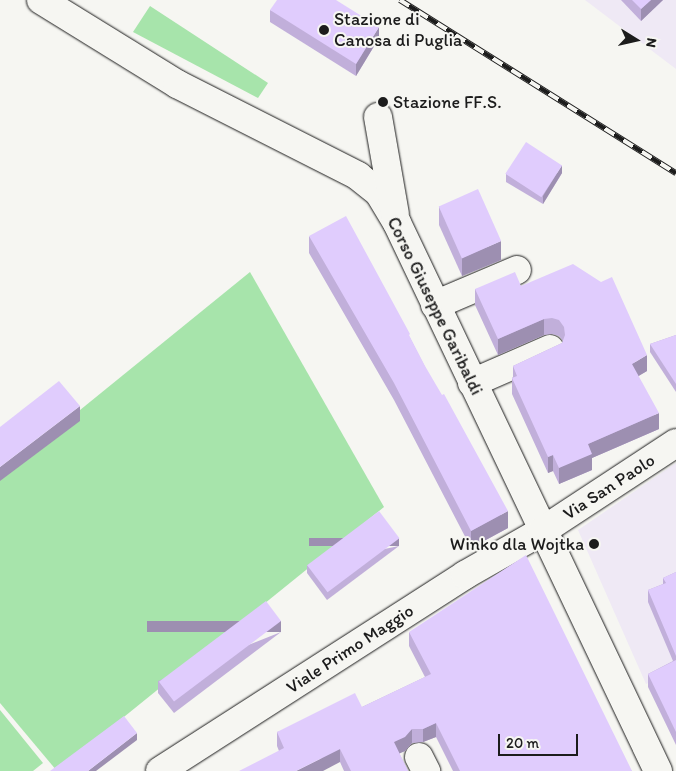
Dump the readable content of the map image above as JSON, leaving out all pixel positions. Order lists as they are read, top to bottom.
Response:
{
  "streets": {
    "street": ["Corso Giuseppe Garibaldi", "Via San Paolo", "Viale Primo Maggio"]
  },
  "crossings": [
    ["Corso Giuseppe Garibaldi", "Via San Paolo"],
    ["Corso Giuseppe Garibaldi", "Viale Primo Maggio"],
    ["Via San Paolo", "Viale Primo Maggio"]
  ],
  "places": ["Stazione di Canosa di Puglia", "Stazione FF.S.", "Winko dla Wojtka"],
  "scale_bar": "20 m",
  "north": "right"
}
